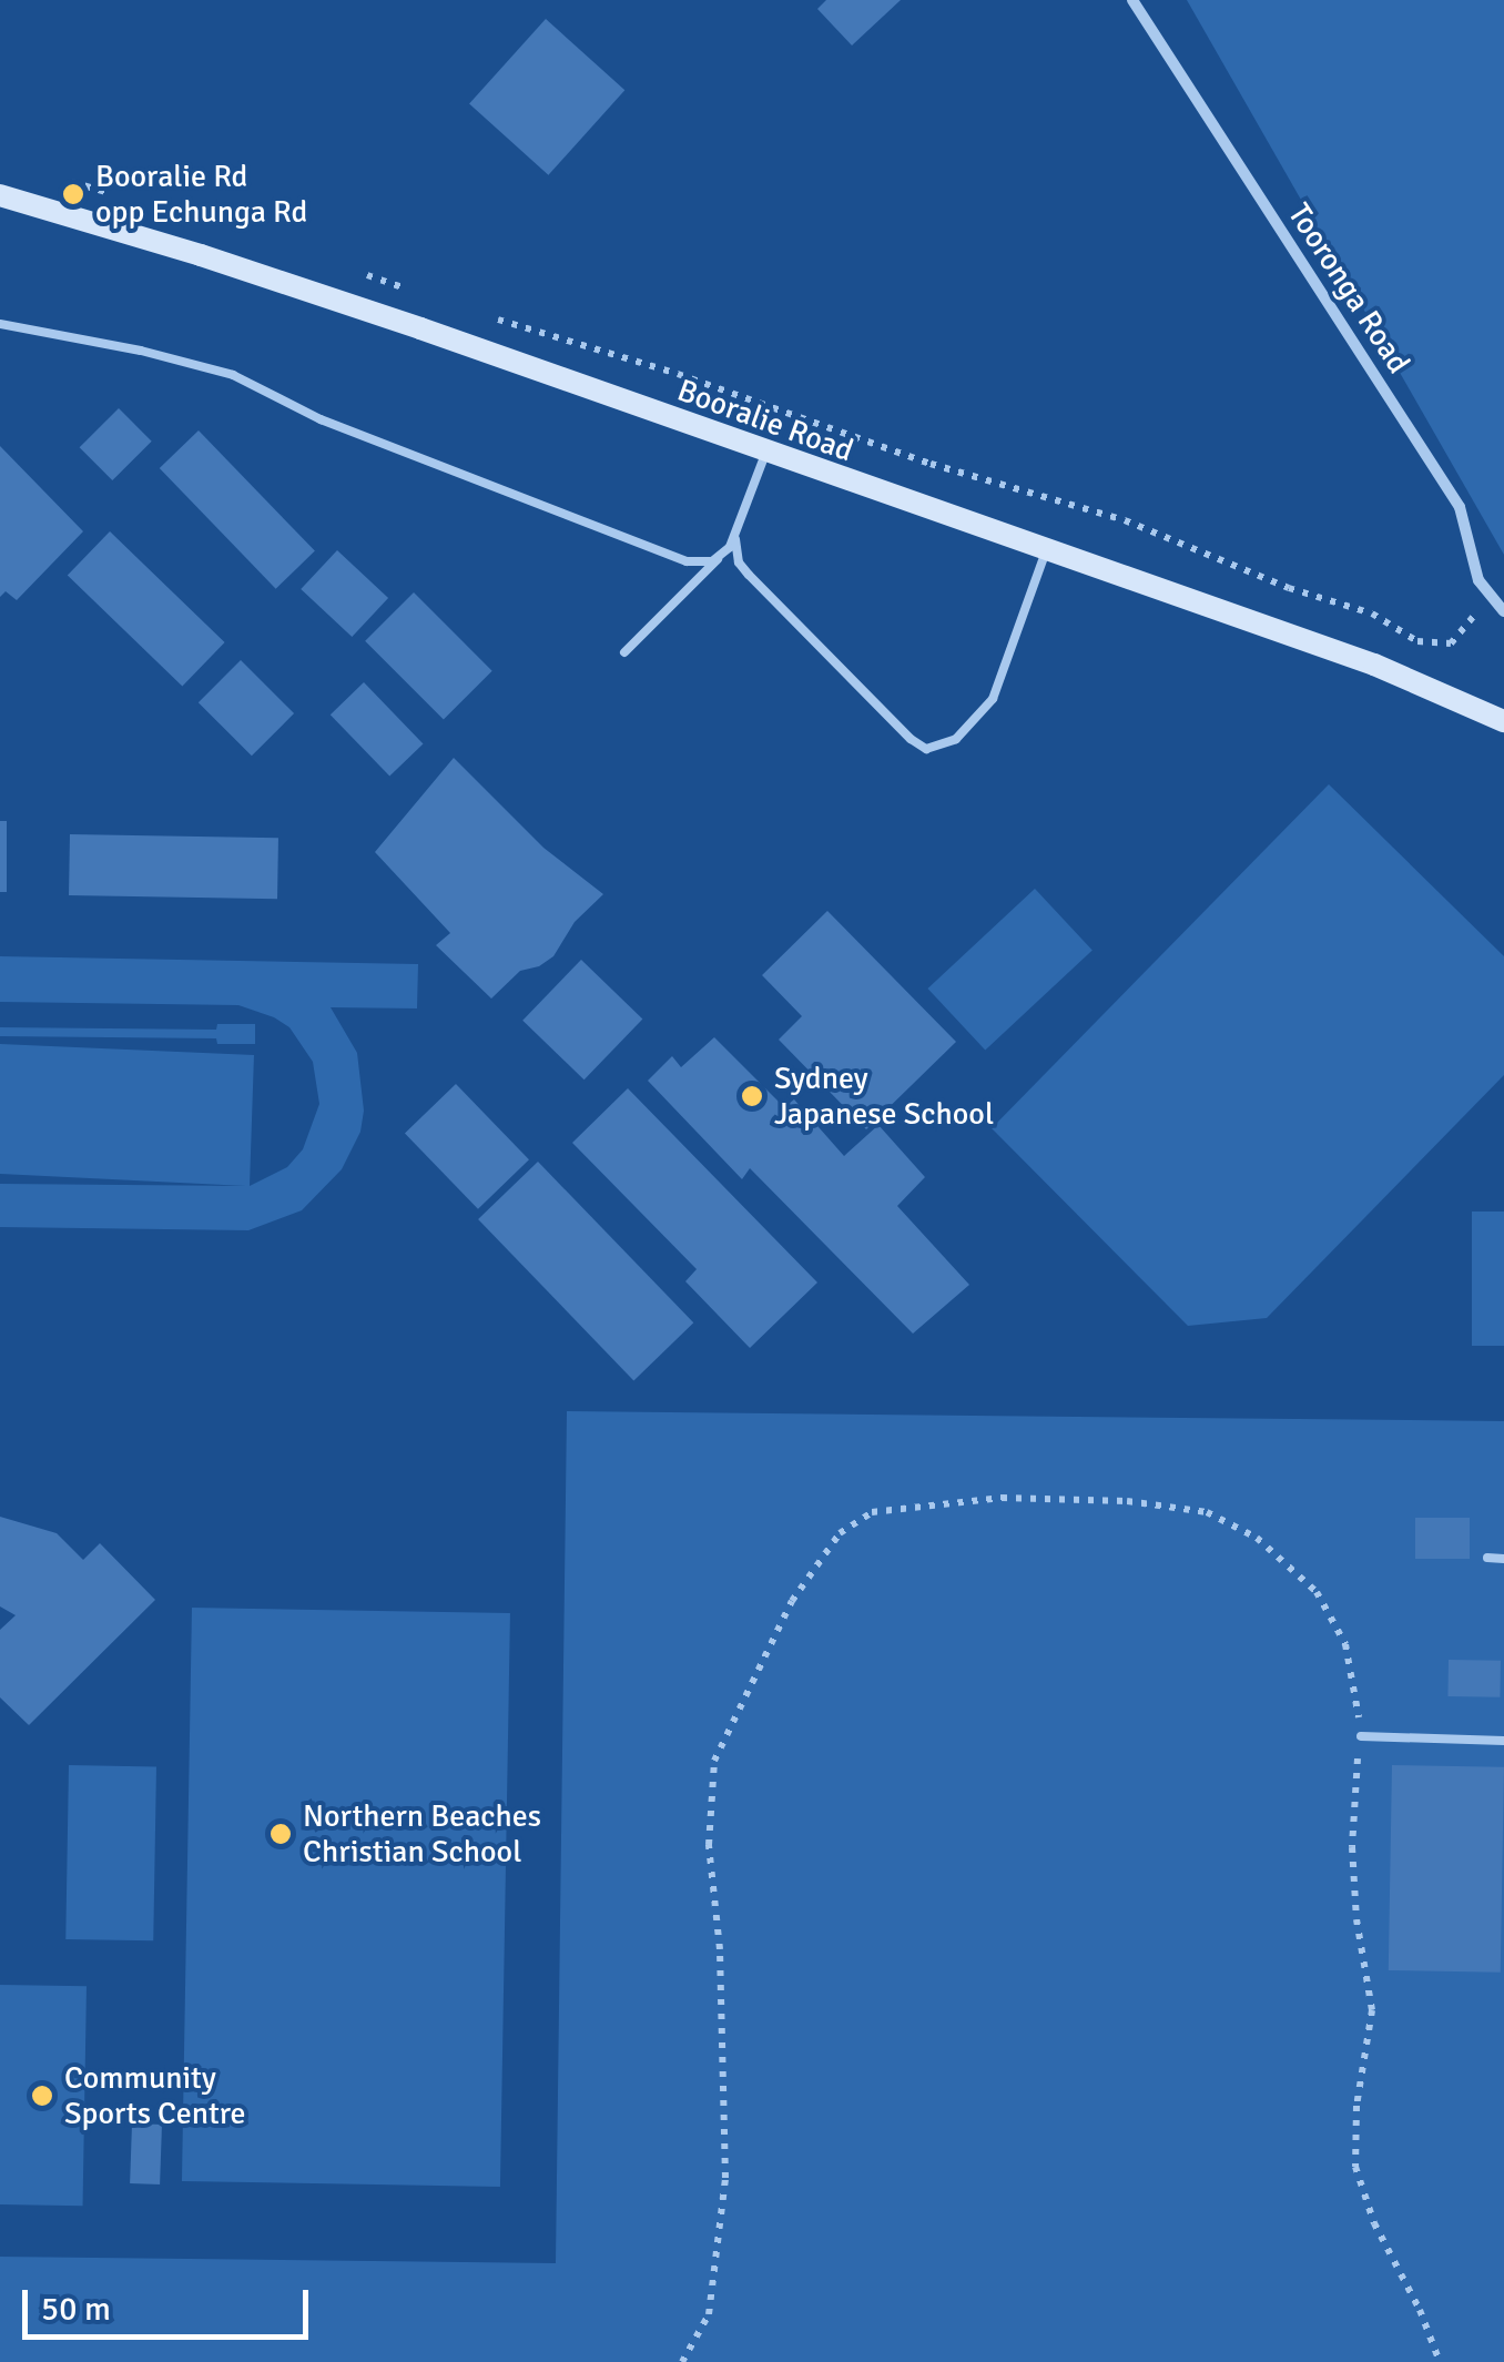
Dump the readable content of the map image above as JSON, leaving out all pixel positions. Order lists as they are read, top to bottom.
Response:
{
  "streets": {
    "street": ["Tooronga Road", "Booralie Road"]
  },
  "places": [
    "Booralie Rd opp Echunga Rd",
    "Sydney Japanese School",
    "Northern Beaches Christian School",
    "Community Sports Centre"
  ],
  "scale_bar": "50 m"
}
